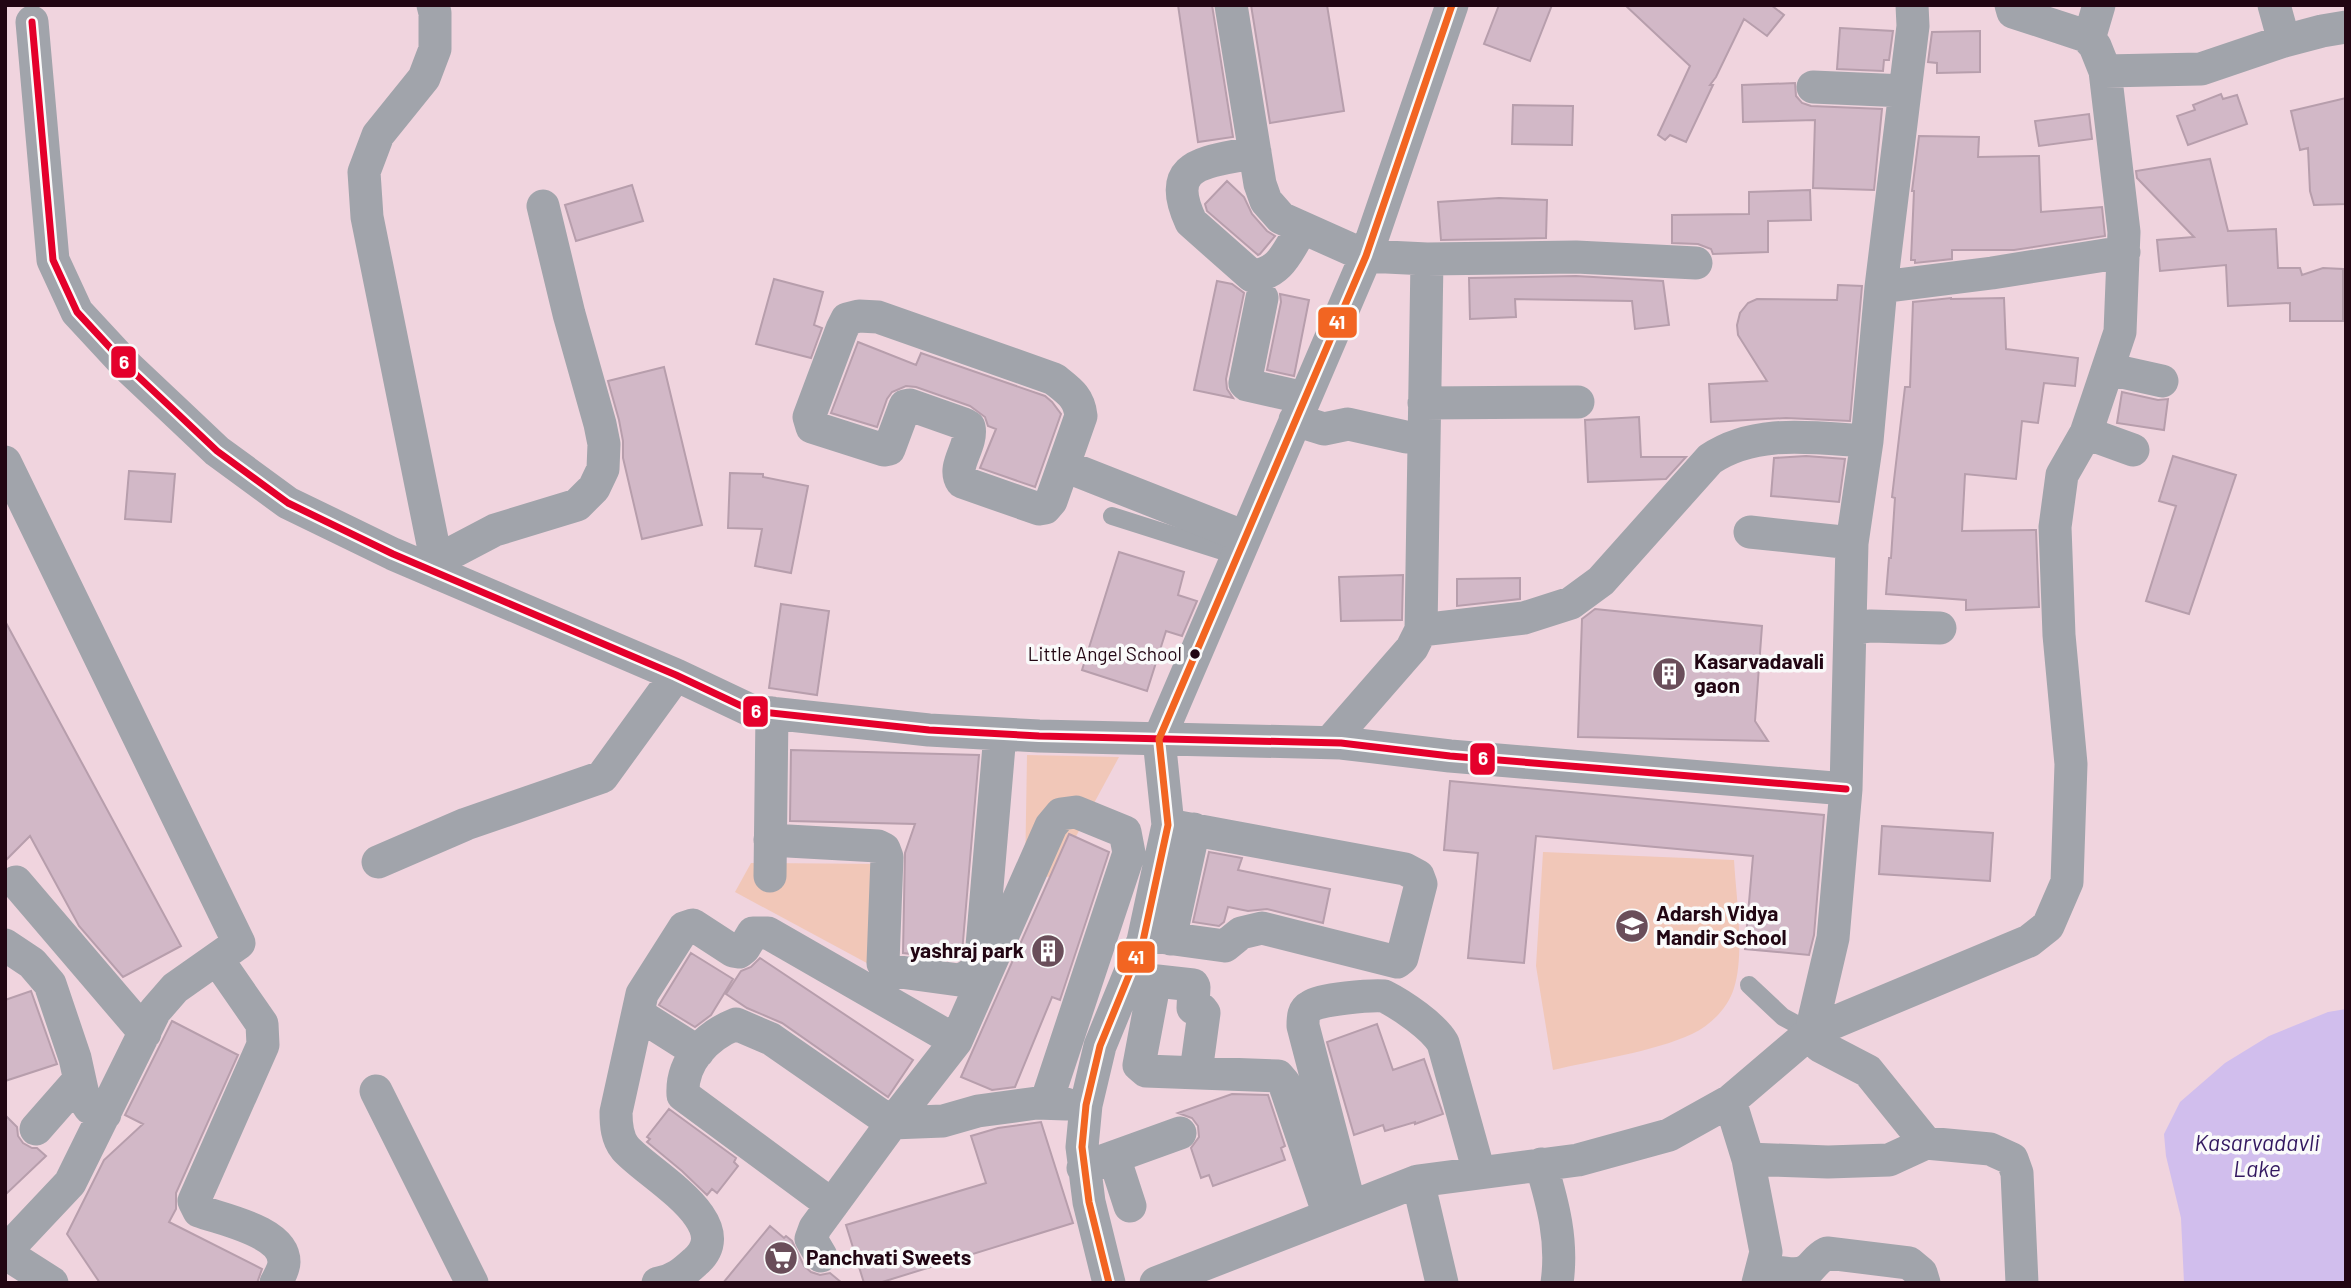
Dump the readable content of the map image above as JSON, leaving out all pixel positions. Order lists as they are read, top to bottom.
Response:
{
  "water": ["Kasarvadavli Lake"],
  "places": {
    "other": ["Little Angel School"],
    "building": ["Kasarvadavali gaon", "yashraj park"],
    "school or university": ["Adarsh Vidya Mandir School"],
    "supermarket": ["Panchvati Sweets"]
  },
  "lines": ["transit line 41", "transit line 6"]
}
